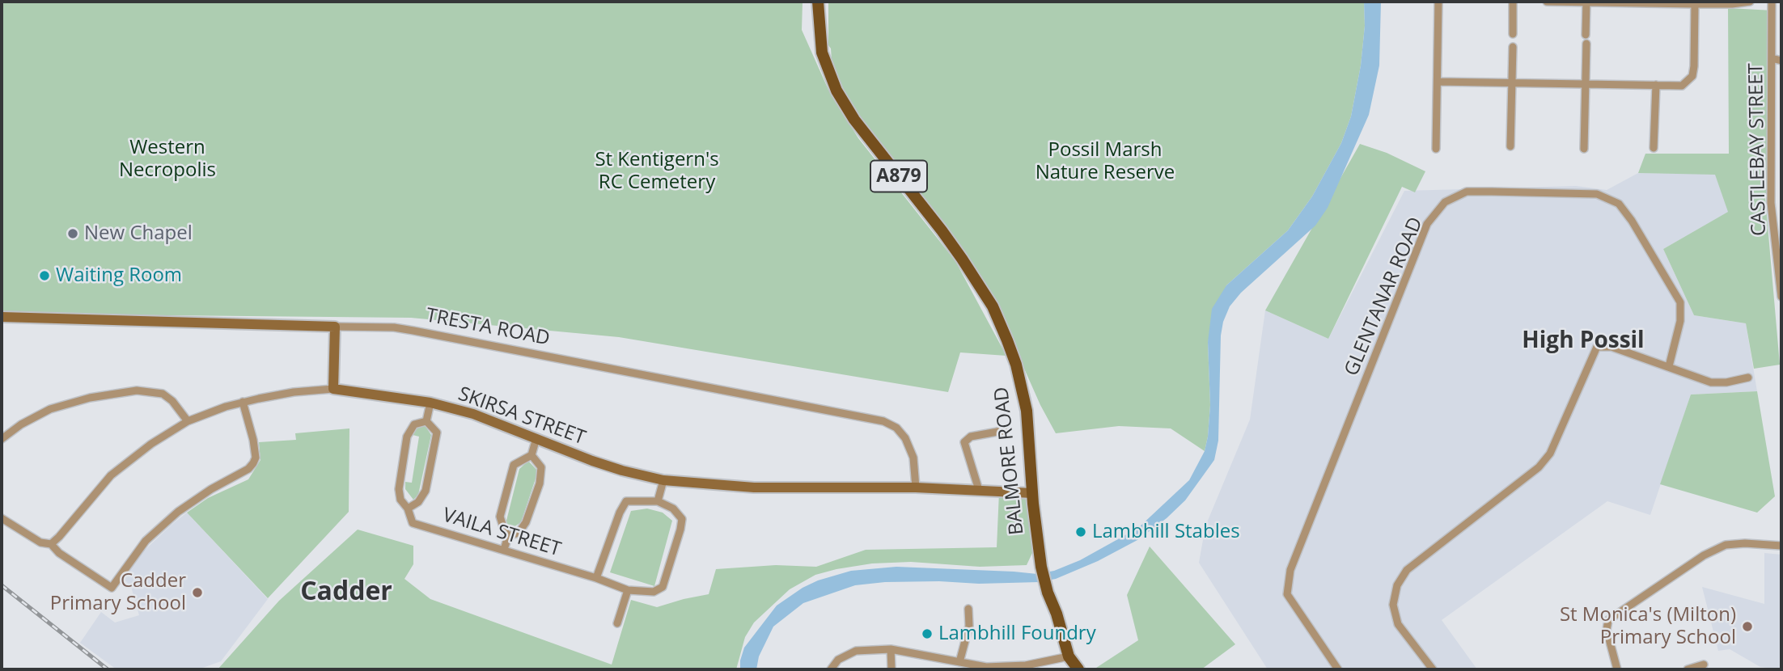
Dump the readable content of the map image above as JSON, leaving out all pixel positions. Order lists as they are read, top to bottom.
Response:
{
  "streets": {
    "main road": ["A879", "BALMORE ROAD"],
    "street": [
      "CASTLEBAY STREET",
      "GLENTANAR ROAD",
      "TRESTA ROAD",
      "SKIRSA STREET",
      "VAILA STREET"
    ]
  },
  "crossings": [
    ["A879", "BALMORE ROAD"],
    ["TRESTA ROAD", "SKIRSA STREET"],
    ["SKIRSA STREET", "BALMORE ROAD"]
  ],
  "districts": ["High Possil", "Cadder"],
  "parks": ["Western Necropolis", "Possil Marsh Nature Reserve", "St Kentigern's RC Cemetery"],
  "places": [
    "New Chapel",
    "Waiting Room",
    "Lambhill Stables",
    "Cadder Primary School",
    "St Monica's (Milton) Primary School",
    "Lambhill Foundry"
  ]
}
